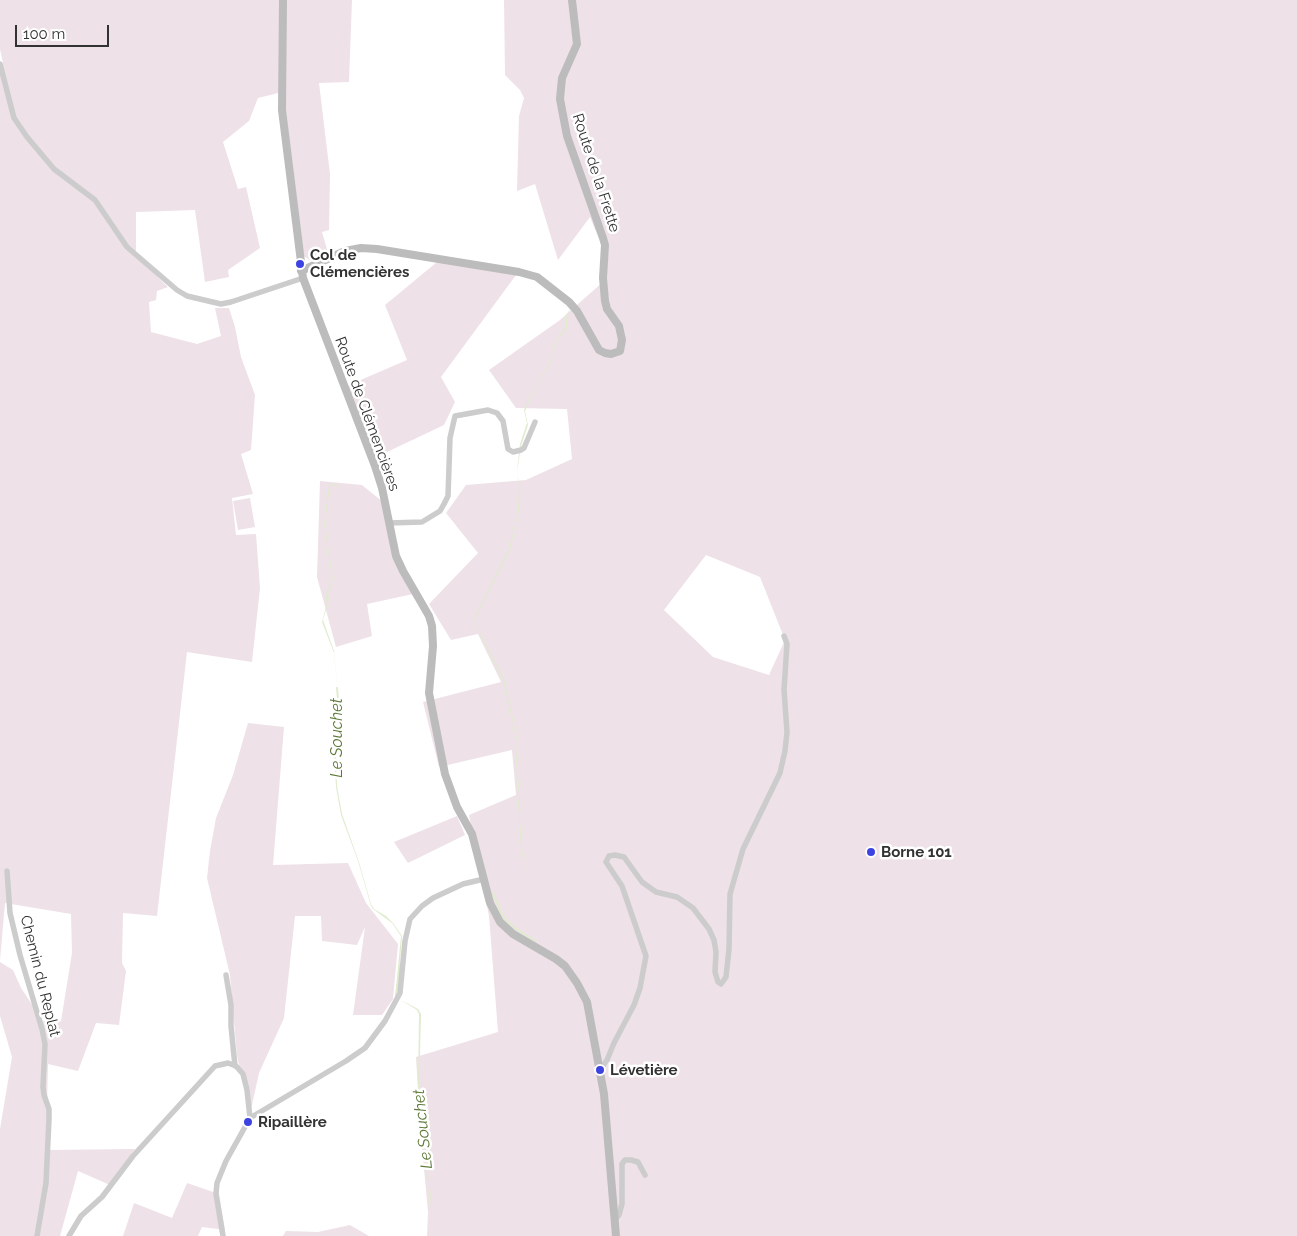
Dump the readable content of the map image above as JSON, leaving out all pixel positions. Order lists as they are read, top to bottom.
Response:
{
  "streets": {
    "street": ["Route de la Frette", "Route de Clémencières", "Chemin du Replat"]
  },
  "crossings": [
    ["Route de la Frette", "Route de Clémencières"]
  ],
  "water": ["Le Souchet"],
  "places": [
    "Col de Clémencières",
    "Borne 101",
    "Lévetière",
    "Ripaillère"
  ],
  "scale_bar": "100 m"
}
